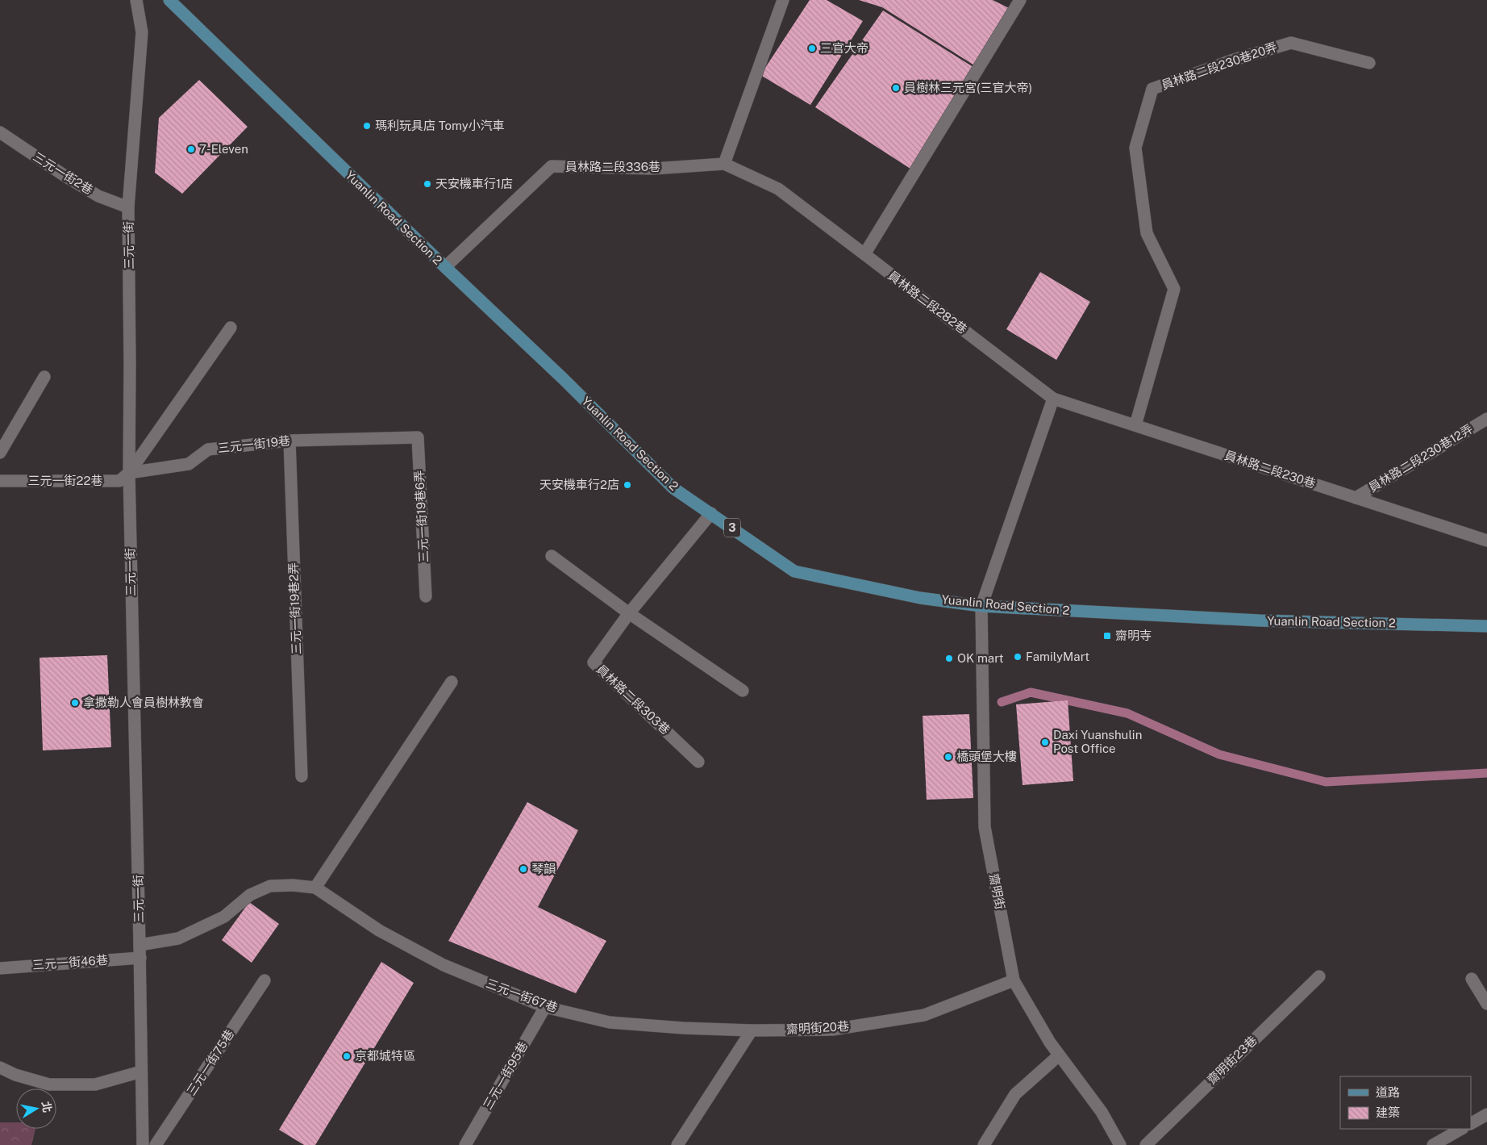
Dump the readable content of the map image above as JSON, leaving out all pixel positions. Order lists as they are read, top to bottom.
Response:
{
  "streets": {
    "main road": ["Yuanlin Road Section 2", "3"],
    "street": [
      "員林路二段230巷20弄",
      "員林路二段336巷",
      "三元一街2巷",
      "三元一街",
      "員林路二段282巷",
      "三元一街19巷",
      "員林路二段230巷12弄",
      "員林路二段230巷",
      "三元一街22巷",
      "三元一街19巷6弄",
      "三元一街19巷2弄",
      "員林路二段303巷",
      "齋明街",
      "三元一街46巷",
      "三元一街67巷",
      "齋明街20巷",
      "齋明街23巷",
      "三元一街75巷",
      "三元一街95巷"
    ]
  },
  "crossings": [
    ["員林路二段230巷20弄", "員林路二段230巷"],
    ["員林路二段336巷", "Yuanlin Road Section 2"],
    ["員林路二段336巷", "員林路二段282巷"],
    ["三元一街2巷", "三元一街"],
    ["Yuanlin Road Section 2", "員林路二段303巷"],
    ["Yuanlin Road Section 2", "齋明街"],
    ["三元一街", "三元一街19巷"],
    ["三元一街", "三元一街22巷"],
    ["三元一街", "三元一街46巷"],
    ["三元一街", "三元一街67巷"],
    ["員林路二段282巷", "員林路二段230巷"],
    ["三元一街19巷", "三元一街22巷"],
    ["三元一街19巷", "三元一街19巷6弄"],
    ["三元一街19巷", "三元一街19巷2弄"],
    ["員林路二段230巷12弄", "員林路二段230巷"],
    ["齋明街", "齋明街20巷"],
    ["三元一街67巷", "齋明街20巷"],
    ["三元一街67巷", "三元一街95巷"]
  ],
  "places": {
    "other": [
      "三官大帝",
      "員樹林三元宮(三官大帝)",
      "瑪利玩具店 Tomy小汽車",
      "7-Eleven",
      "天安機車行1店",
      "天安機車行2店",
      "FamilyMart",
      "OK mart",
      "拿撒勒人會員樹林教會",
      "Daxi Yuanshulin Post Office",
      "橋頭堡大樓",
      "琴韻",
      "京都城特區"
    ],
    "transit": ["齋明寺"]
  },
  "legend": ["道路", "建築"],
  "north": "right"
}
